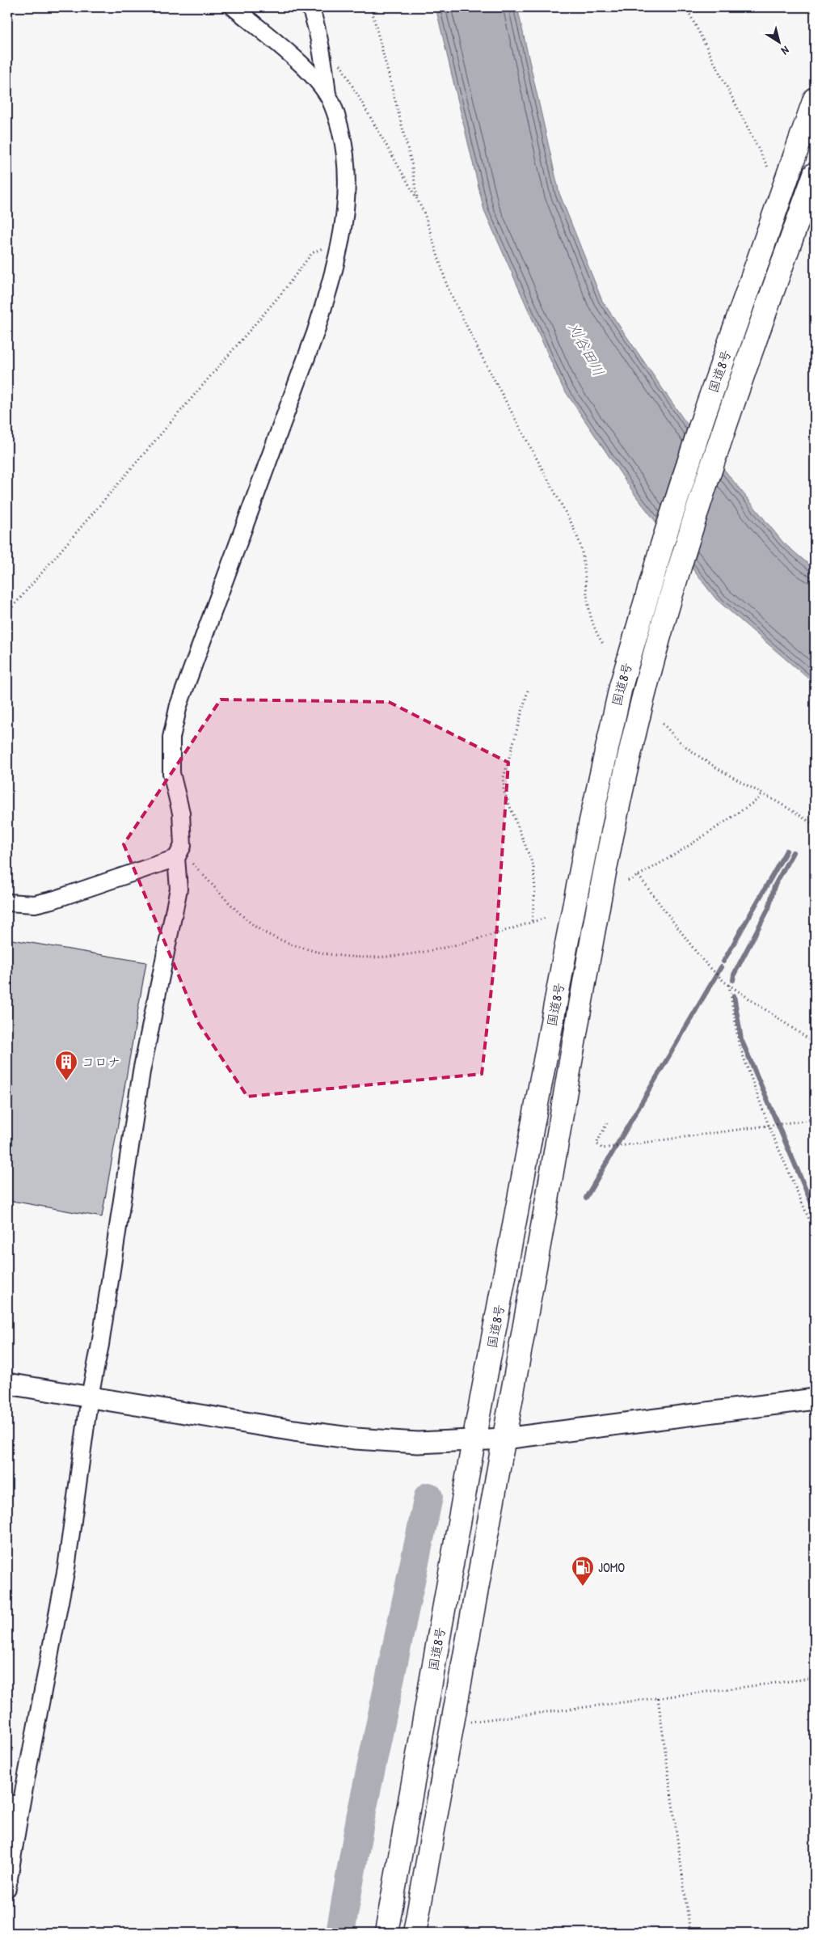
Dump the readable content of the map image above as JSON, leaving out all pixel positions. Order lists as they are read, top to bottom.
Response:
{
  "streets": {
    "highway": ["国道8号"]
  },
  "water": ["刈谷田川"],
  "places": {
    "building": ["コロナ"],
    "fuel station": ["JOMO"]
  },
  "north": "bottom right"
}
